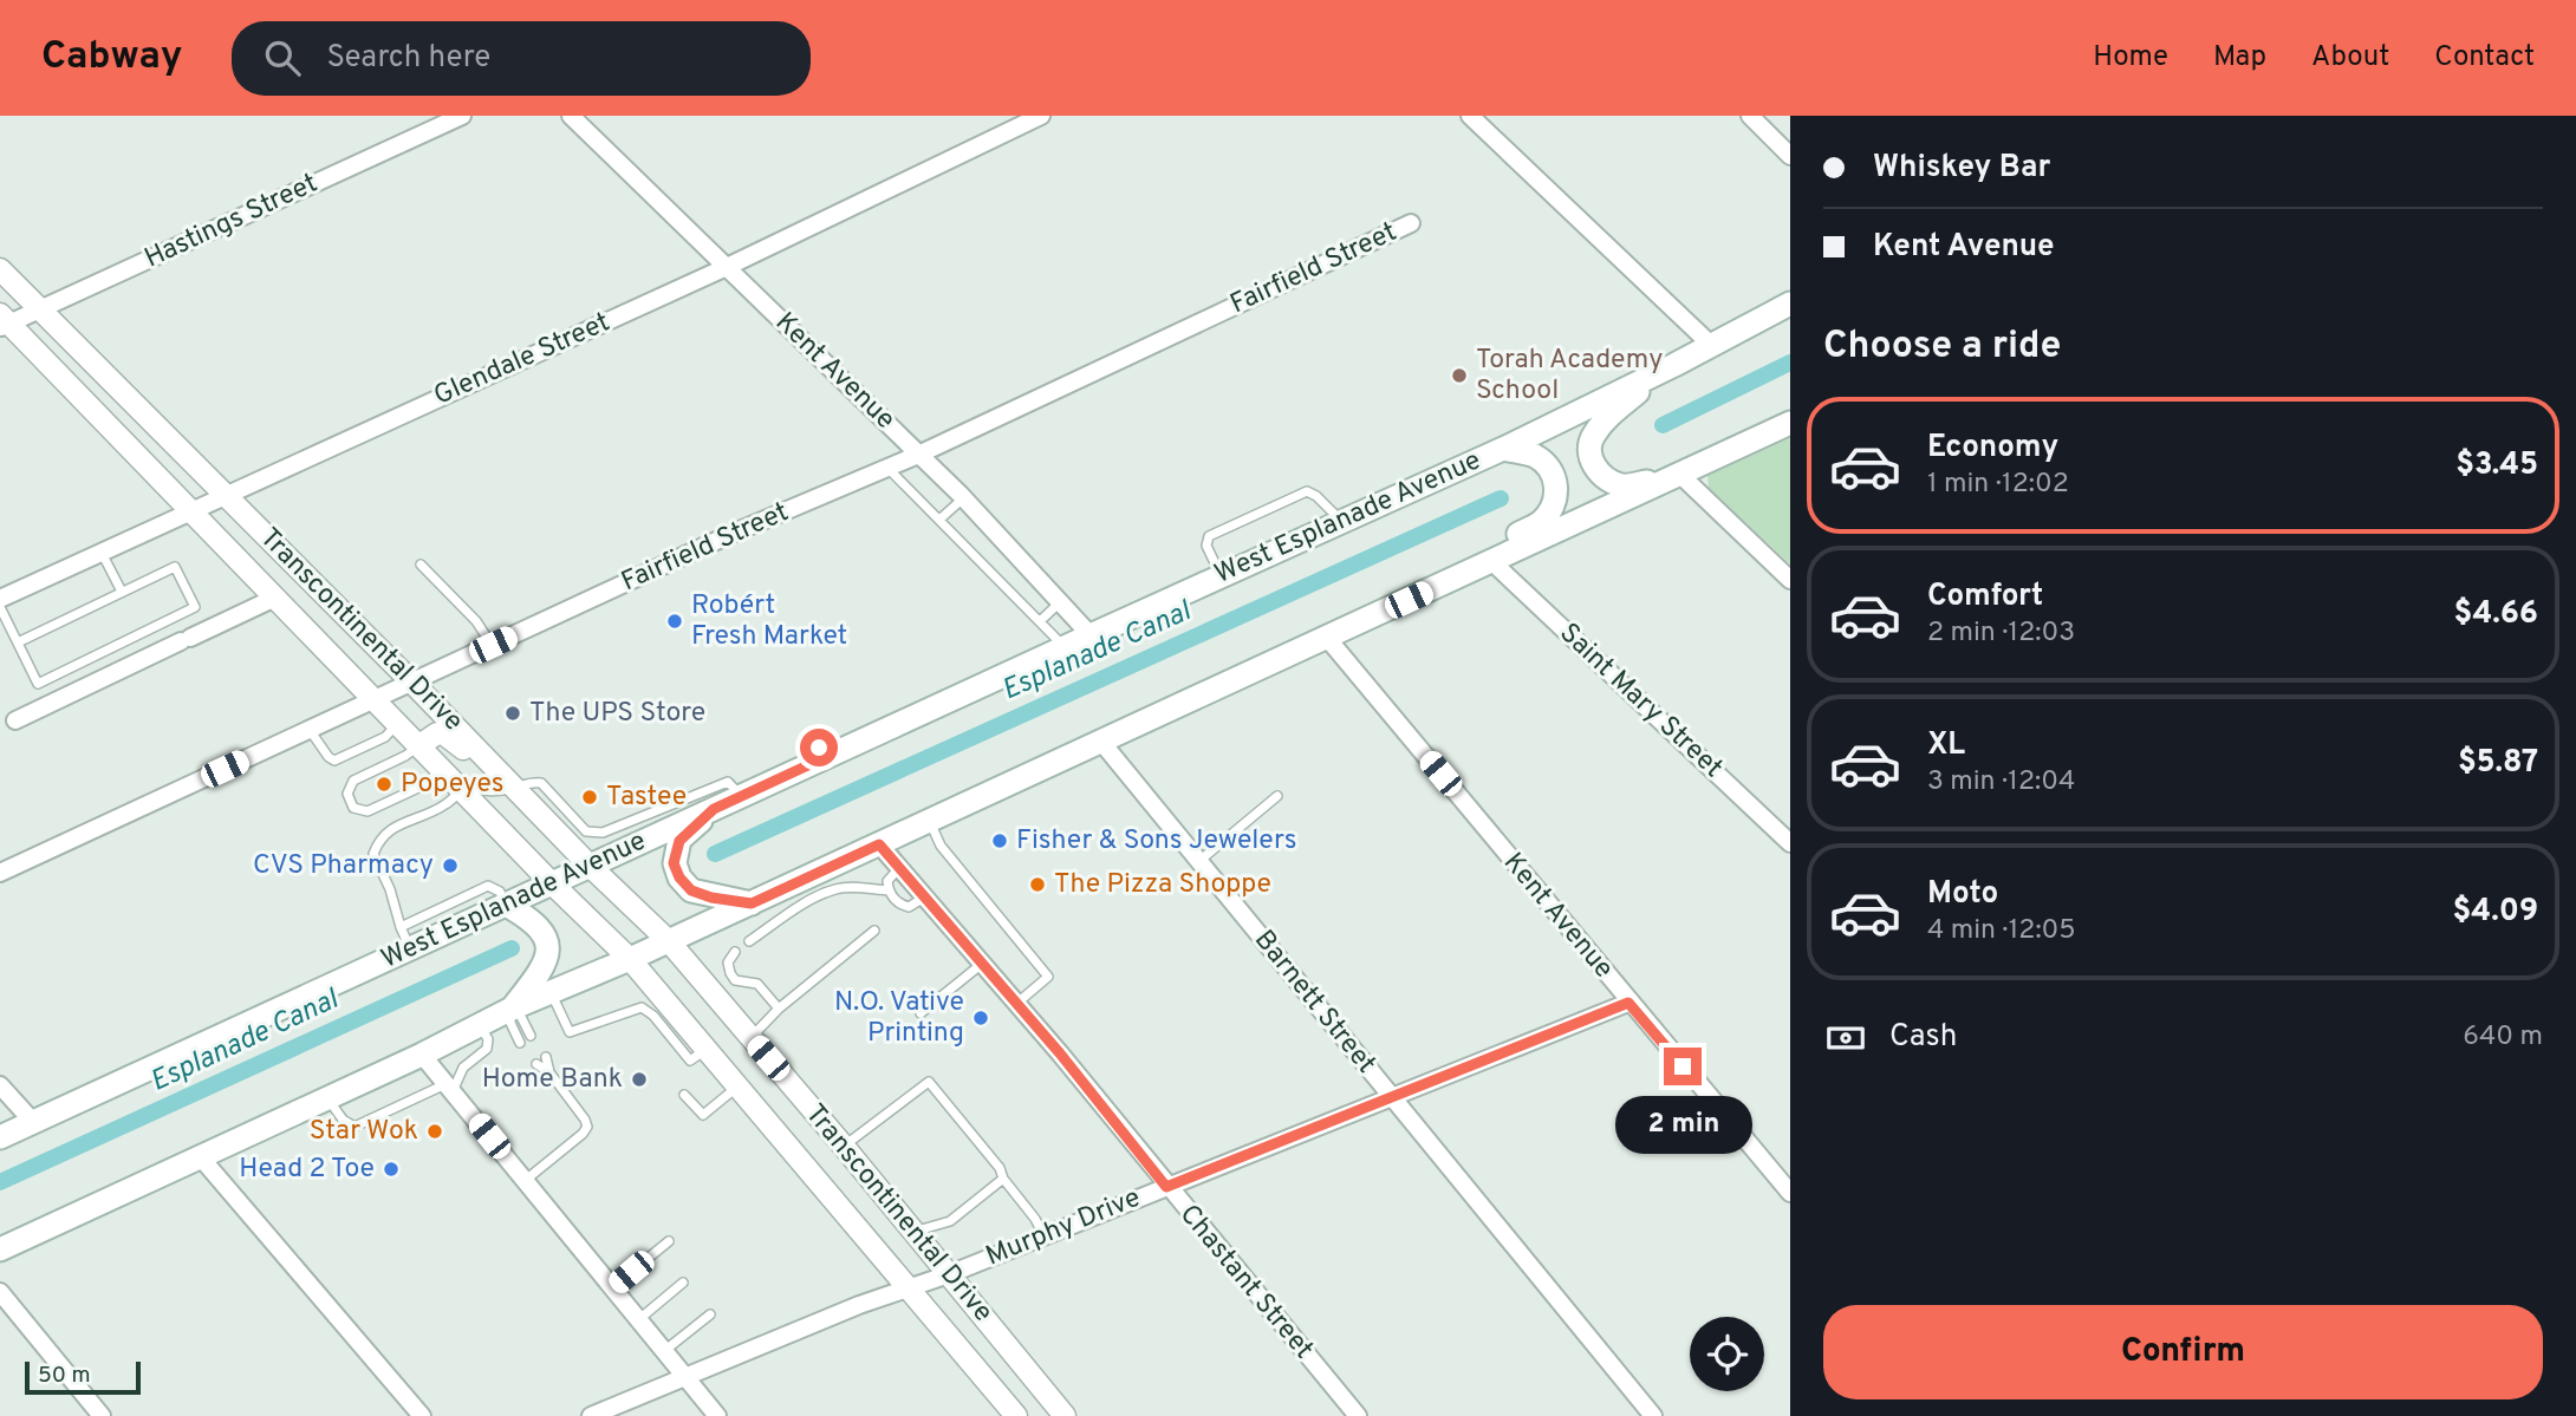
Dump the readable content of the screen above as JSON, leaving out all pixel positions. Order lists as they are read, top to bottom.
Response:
{
  "streets": {
    "main road": ["West Esplanade Avenue"],
    "street": [
      "Hastings Street",
      "Fairfield Street",
      "Glendale Street",
      "Kent Avenue",
      "Transcontinental Drive",
      "Saint Mary Street",
      "Barnett Street",
      "Murphy Drive",
      "Chastant Street"
    ]
  },
  "crossings": [
    ["Hastings Street", "Transcontinental Drive"],
    ["Fairfield Street", "Kent Avenue"],
    ["Fairfield Street", "Transcontinental Drive"],
    ["Glendale Street", "Kent Avenue"],
    ["Glendale Street", "Transcontinental Drive"],
    ["Kent Avenue", "West Esplanade Avenue"],
    ["Kent Avenue", "Murphy Drive"],
    ["West Esplanade Avenue", "Transcontinental Drive"],
    ["Transcontinental Drive", "Murphy Drive"],
    ["Barnett Street", "Murphy Drive"],
    ["Murphy Drive", "Chastant Street"]
  ],
  "water": ["Esplanade Canal"],
  "places": [
    "Torah Academy School",
    "Robért Fresh Market",
    "The UPS Store",
    "Popeyes",
    "Tastee",
    "Fisher & Sons Jewelers",
    "CVS Pharmacy",
    "The Pizza Shoppe",
    "N.O. Vative Printing",
    "Home Bank",
    "Star Wok",
    "Head 2 Toe"
  ],
  "scale_bar": "50 m",
  "page": {
    "header": "Cabway",
    "search": "Search here",
    "nav": [
      "Home",
      "Map",
      "About",
      "Contact"
    ],
    "banner": ["Whiskey Bar", "Kent Avenue"],
    "heading": "Choose a ride",
    "list": [
      {
        "name": "Economy",
        "note": "1 min · 12:02",
        "value": "$3.45"
      },
      {
        "name": "Comfort",
        "note": "2 min · 12:03",
        "value": "$4.66"
      },
      {
        "name": "XL",
        "note": "3 min · 12:04",
        "value": "$5.87"
      },
      {
        "name": "Moto",
        "note": "4 min · 12:05",
        "value": "$4.09"
      }
    ],
    "pay": ["Cash", "640 m"],
    "bubble": "2 min",
    "buttons": "Confirm",
    "scale": "50 m"
  }
}
